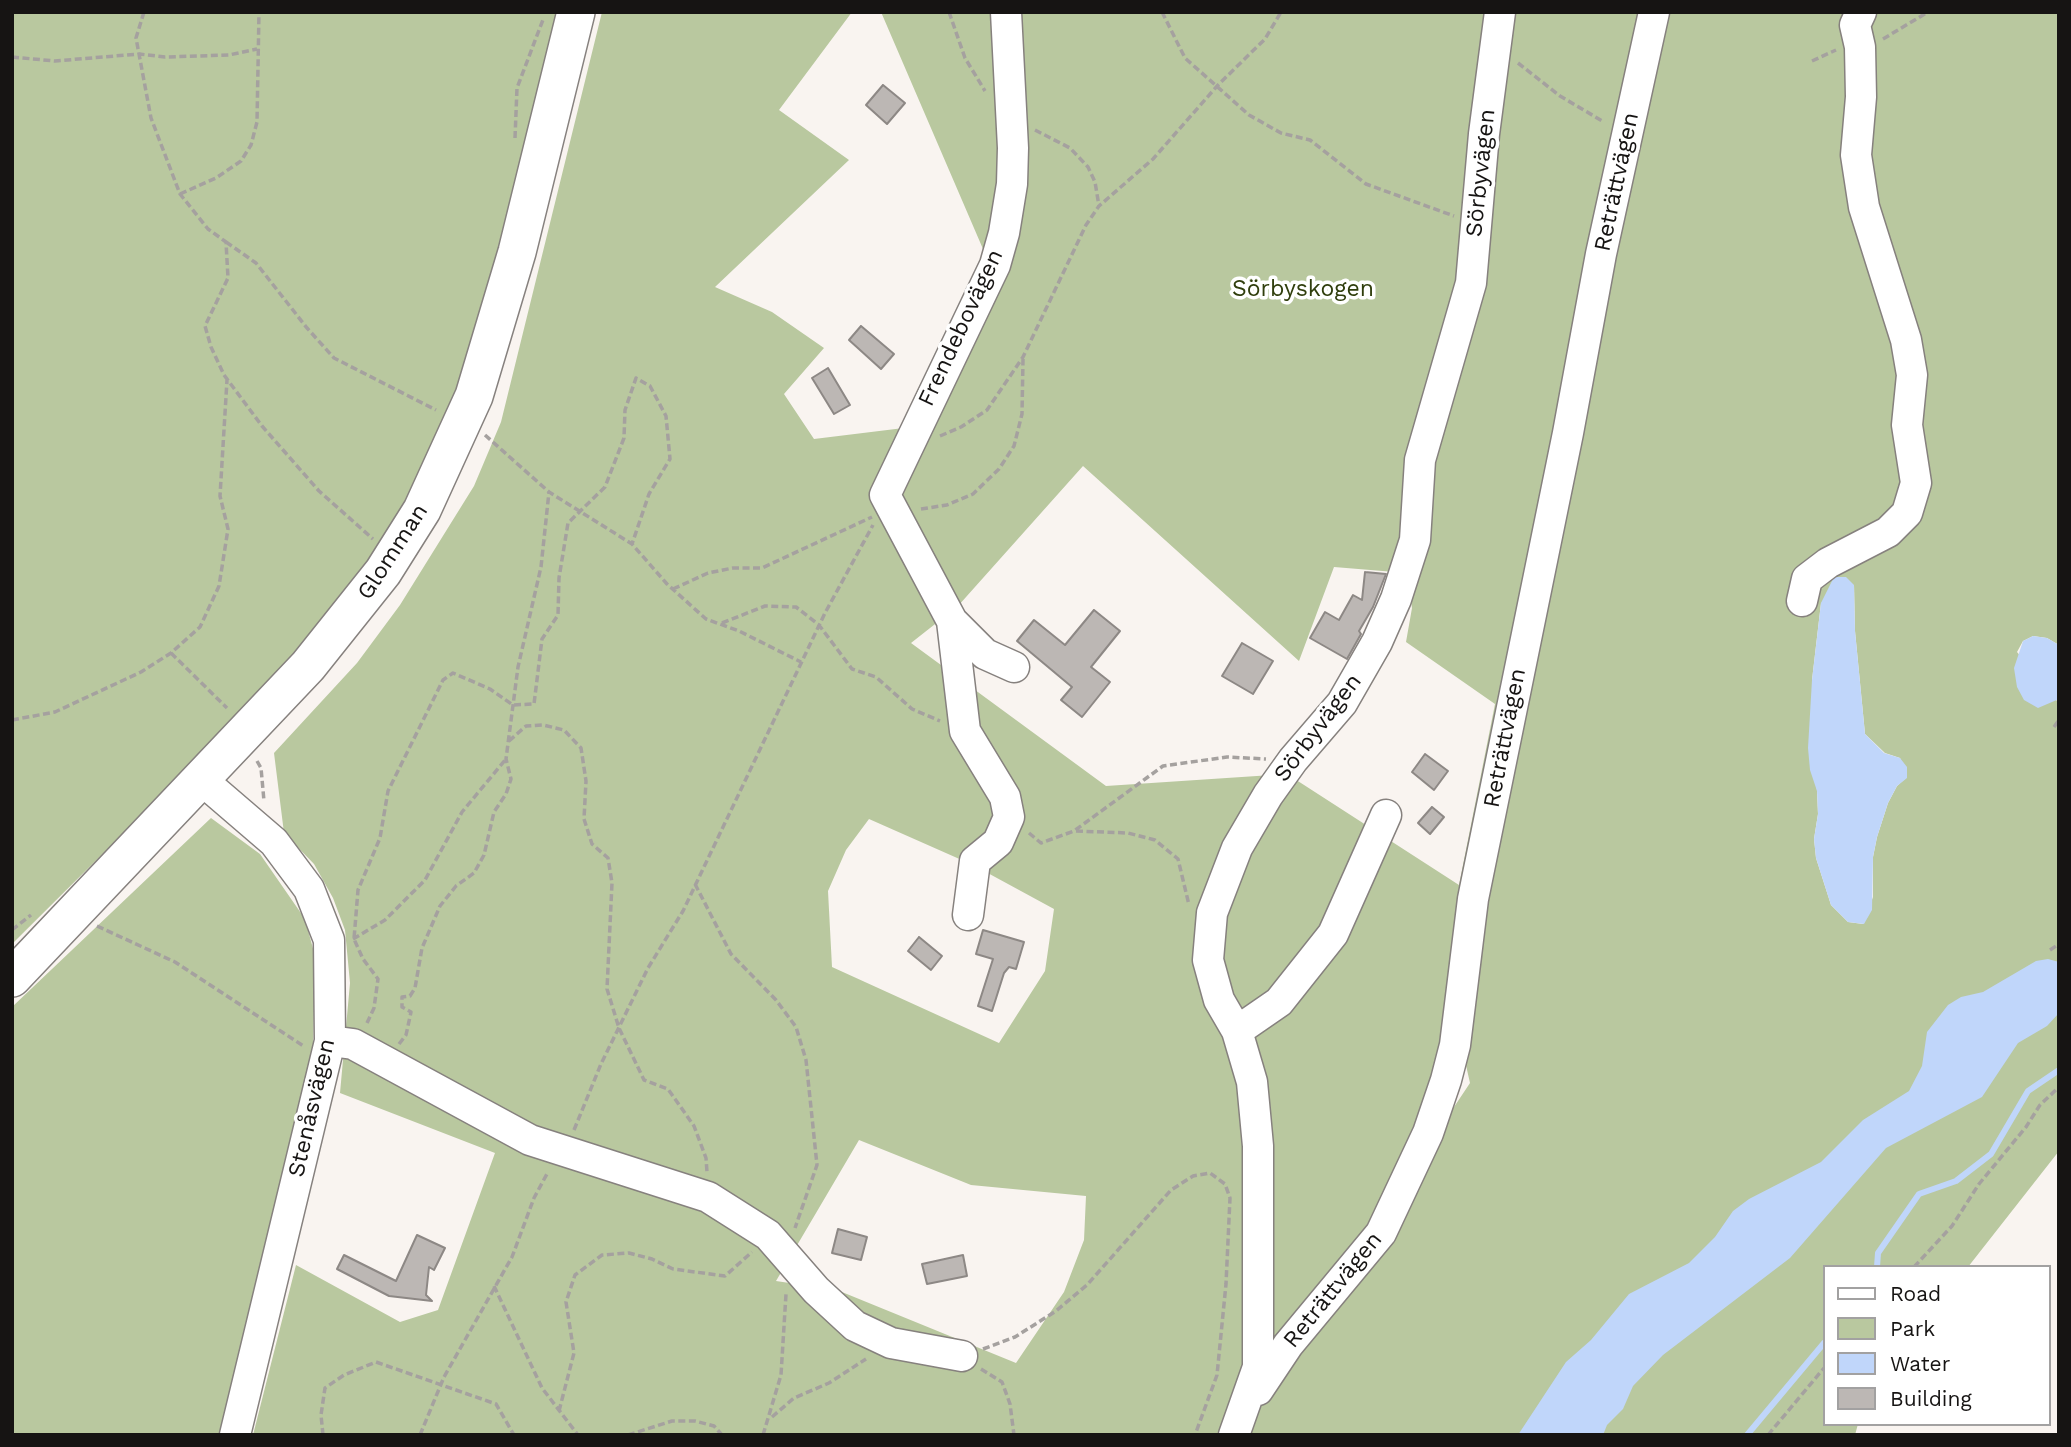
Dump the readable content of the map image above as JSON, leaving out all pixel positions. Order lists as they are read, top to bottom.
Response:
{
  "streets": {
    "main road": ["Glomman"],
    "street": [
      "Sörbyvägen",
      "Reträttvägen",
      "Frendebovägen",
      "Stenåsvägen"
    ]
  },
  "crossings": [
    ["Sörbyvägen", "Reträttvägen"],
    ["Glomman", "Stenåsvägen"]
  ],
  "parks": ["Sörbyskogen"],
  "legend": [
    "Road",
    "Park",
    "Water",
    "Building"
  ]
}
